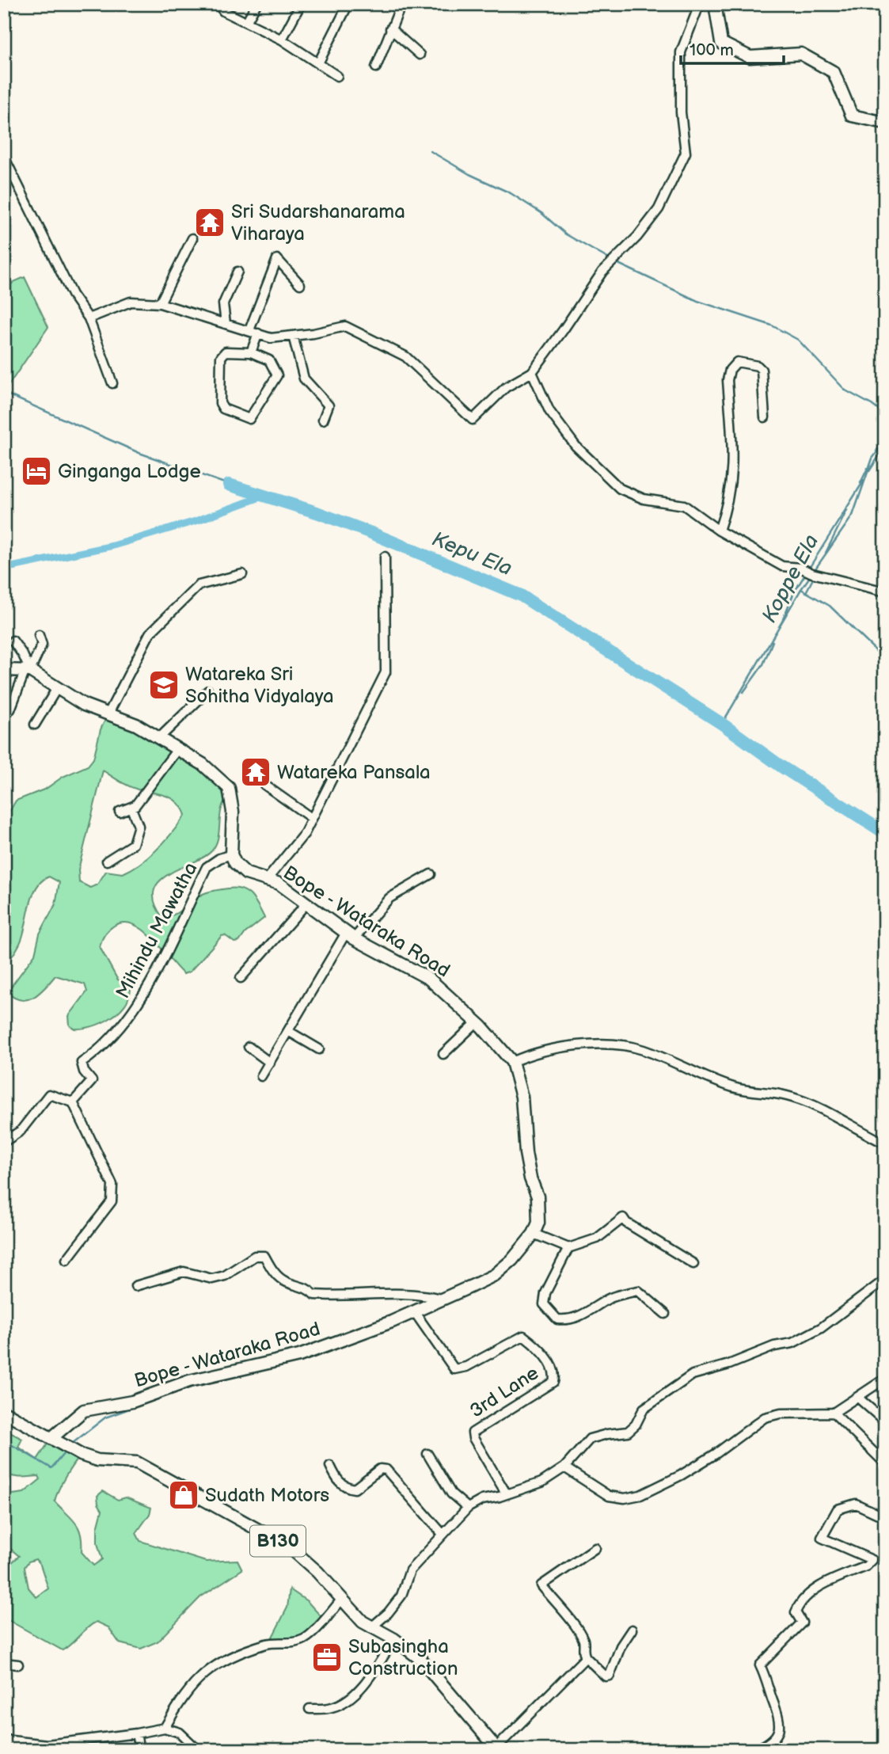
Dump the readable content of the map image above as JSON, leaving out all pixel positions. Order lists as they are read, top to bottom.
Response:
{
  "streets": {
    "street": [
      "Bope - Wataraka Road",
      "Mihindu Mawatha",
      "3rd Lane",
      "B130"
    ]
  },
  "crossings": [
    ["Bope - Wataraka Road", "Mihindu Mawatha"],
    ["Bope - Wataraka Road", "3rd Lane"],
    ["Bope - Wataraka Road", "B130"]
  ],
  "water": ["Kepu Ela", "Koppe Ela"],
  "places": {
    "temple": ["Sri Sudarshanarama Viharaya", "Watareka Pansala"],
    "hotel": ["Ginganga Lodge"],
    "school or university": ["Watareka Sri Sohitha Vidyalaya"],
    "shop": ["Sudath Motors"],
    "office": ["Subasingha Construction"]
  },
  "scale_bar": "100 m"
}
